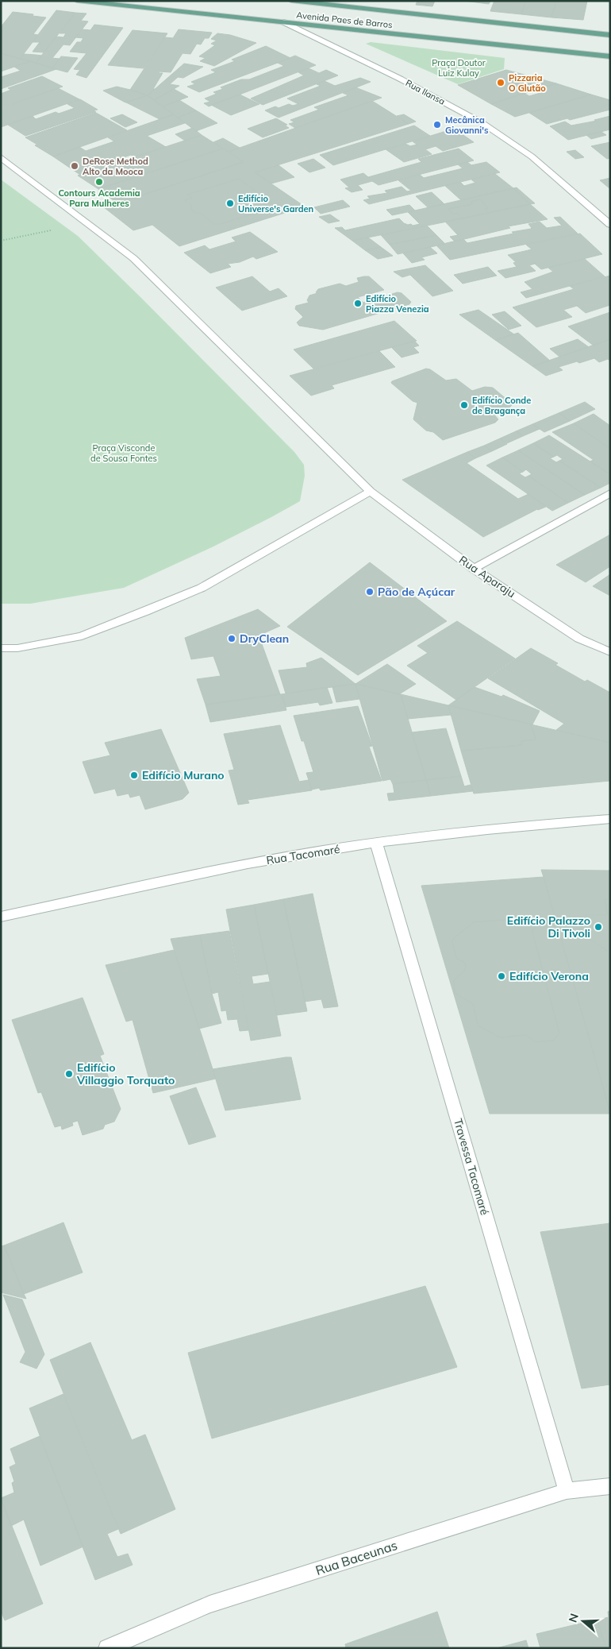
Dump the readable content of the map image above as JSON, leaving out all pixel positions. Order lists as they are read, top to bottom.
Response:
{
  "streets": {
    "main road": ["Avenida Paes de Barros"],
    "street": [
      "Rua Ilansa",
      "Rua Aparaju",
      "Rua Tacomaré",
      "Travessa Tacomaré",
      "Rua Baceunas"
    ]
  },
  "crossings": [
    ["Avenida Paes de Barros", "Rua Ilansa"],
    ["Rua Tacomaré", "Travessa Tacomaré"],
    ["Travessa Tacomaré", "Rua Baceunas"]
  ],
  "parks": ["Praça Doutor Luiz Kulay", "Praça Visconde de Sousa Fontes"],
  "places": [
    "Pizzaria O Glutão",
    "Mecânica Giovanni's",
    "DeRose Method Alto da Mooca",
    "Contours Academia Para Mulheres",
    "Edifício Universe's Garden",
    "Edifício Piazza Venezia",
    "Edifício Conde de Bragança",
    "Pão de Açúcar",
    "DryClean",
    "Edifício Murano",
    "Edifício Palazzo Di Tivoli",
    "Edifício Verona",
    "Edifício Villaggio Torquato"
  ],
  "north": "left"
}
